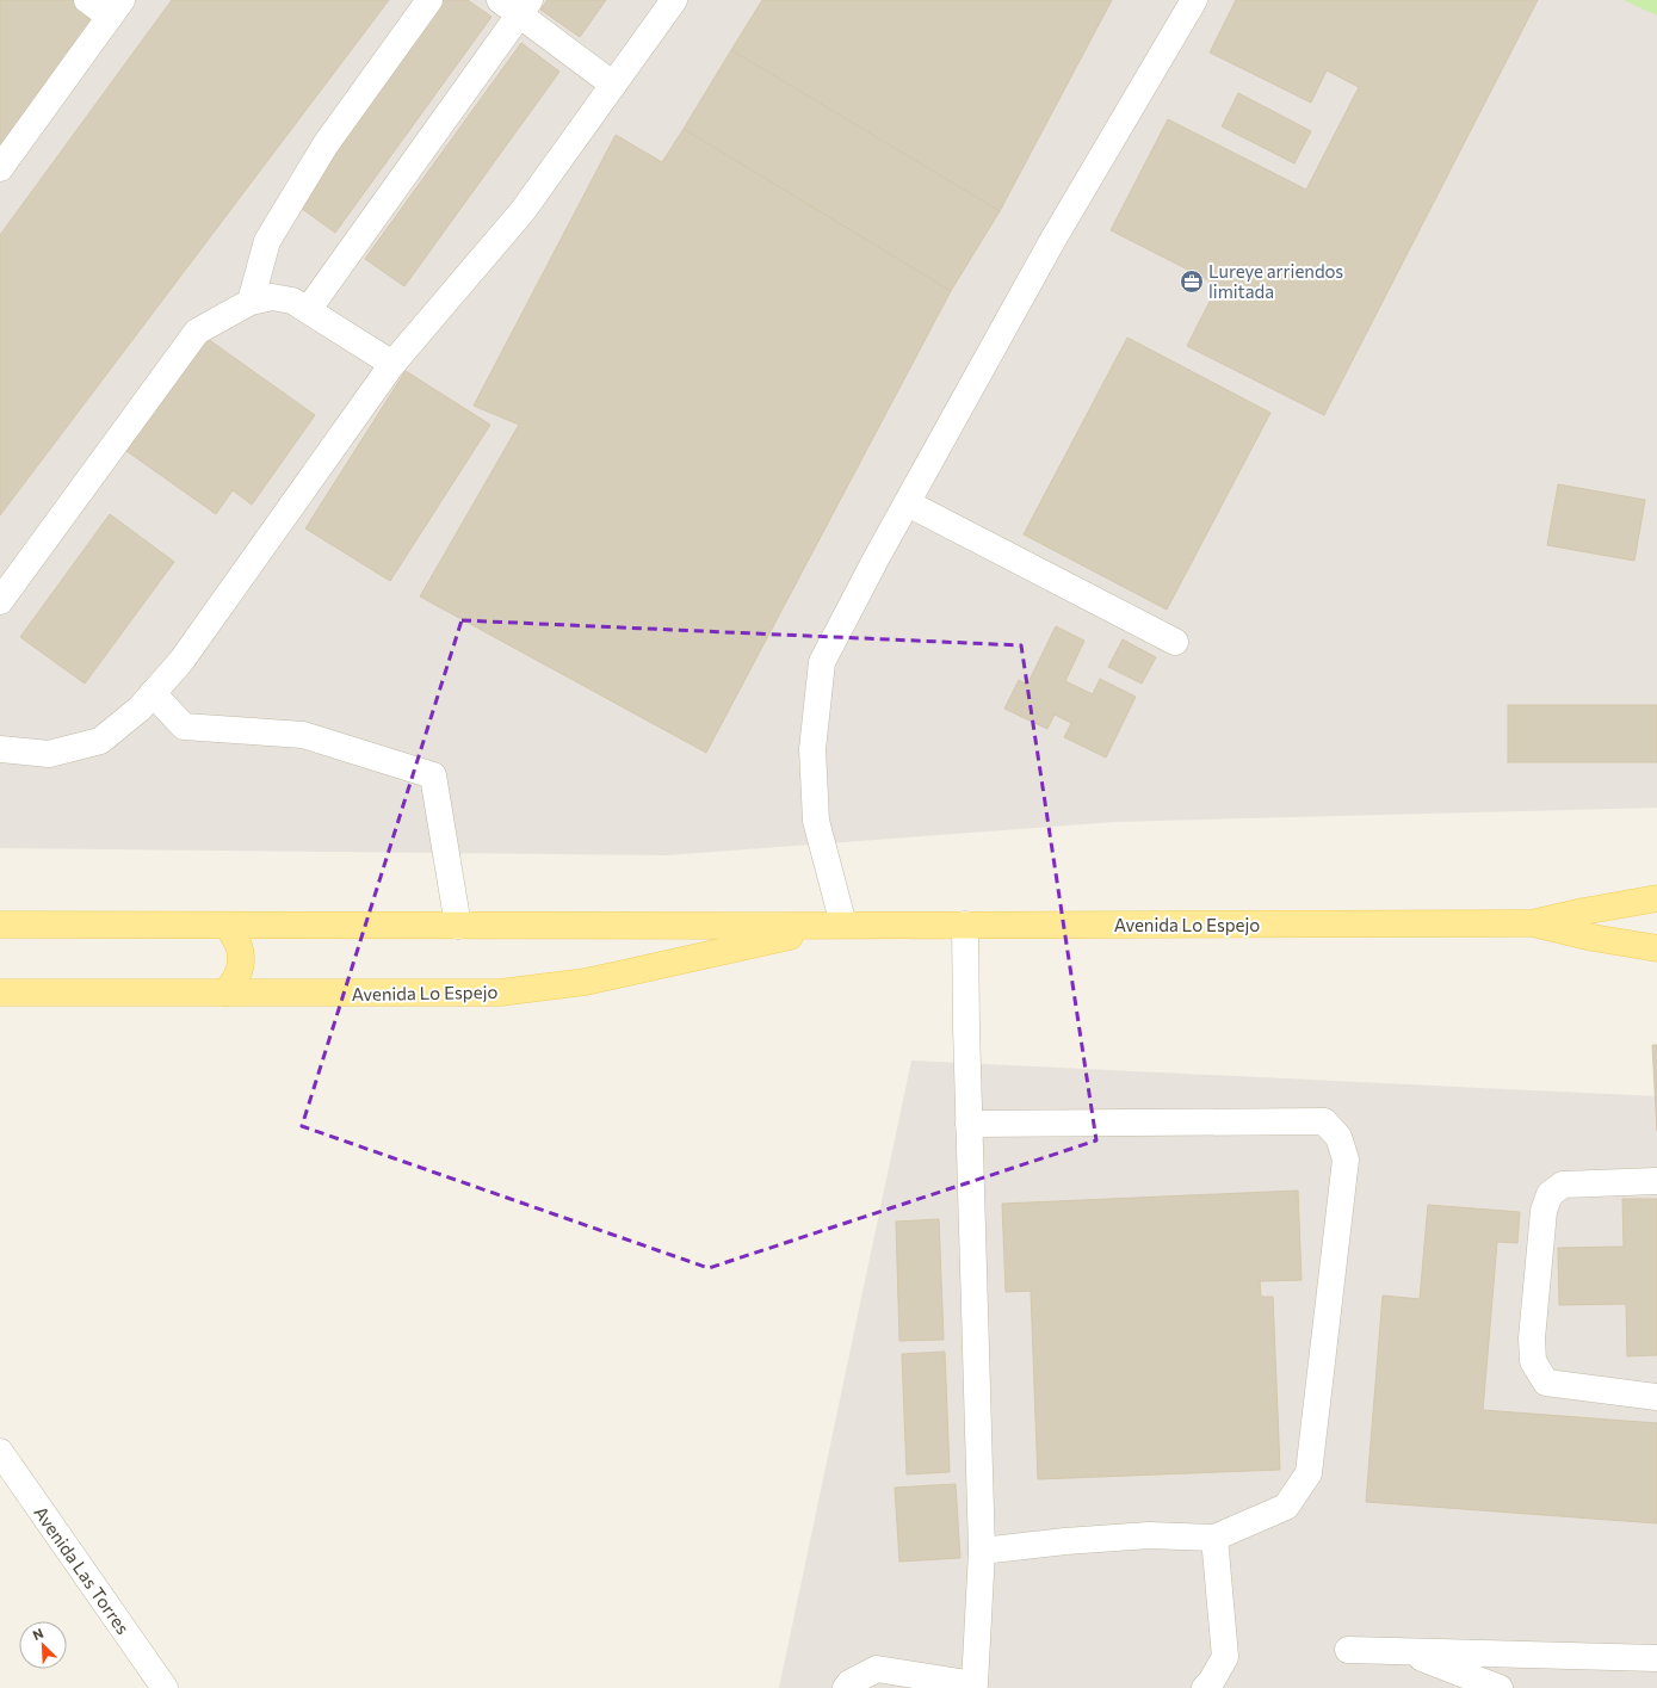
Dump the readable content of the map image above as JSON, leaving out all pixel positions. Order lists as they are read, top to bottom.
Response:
{
  "streets": {
    "main road": ["Avenida Lo Espejo"],
    "street": ["Avenida Las Torres"]
  },
  "places": {
    "office": ["Lureye arriendos limitada"]
  },
  "north": "top left"
}
